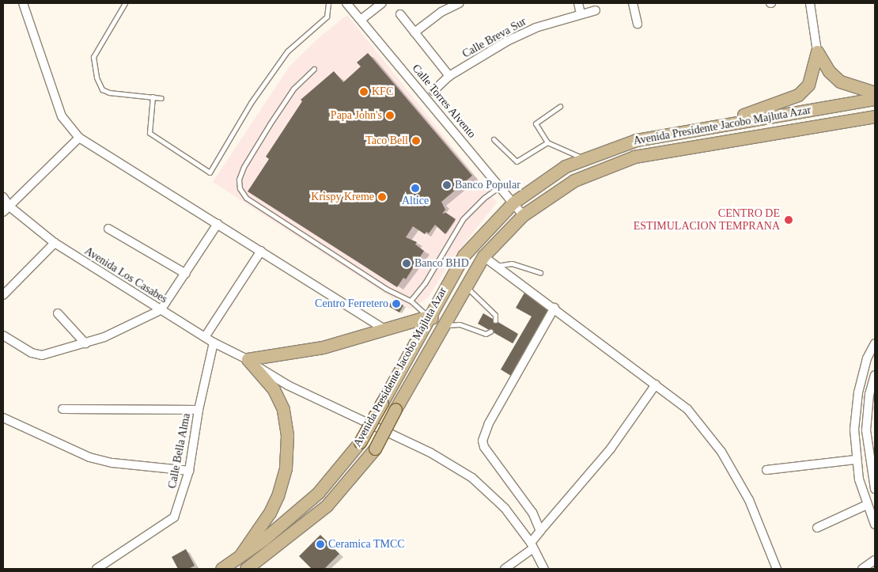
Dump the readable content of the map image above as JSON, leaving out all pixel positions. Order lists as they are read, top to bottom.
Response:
{
  "streets": {
    "main road": ["Avenida Presidente Jacobo Majluta Azar"],
    "street": [
      "Calle Breva Sur",
      "Calle Torres Alvento",
      "Avenida Los Casabes",
      "Calle Bella Alma"
    ]
  },
  "crossings": [
    ["Calle Torres Alvento", "Avenida Presidente Jacobo Majluta Azar"],
    ["Avenida Los Casabes", "Calle Bella Alma"]
  ],
  "places": [
    "KFC",
    "Papa John's",
    "Taco Bell",
    "Banco Popular",
    "Altice",
    "Krispy Kreme",
    "CENTRO DE ESTIMULACION TEMPRANA",
    "Banco BHD",
    "Centro Ferretero",
    "Ceramica TMCC"
  ]
}
